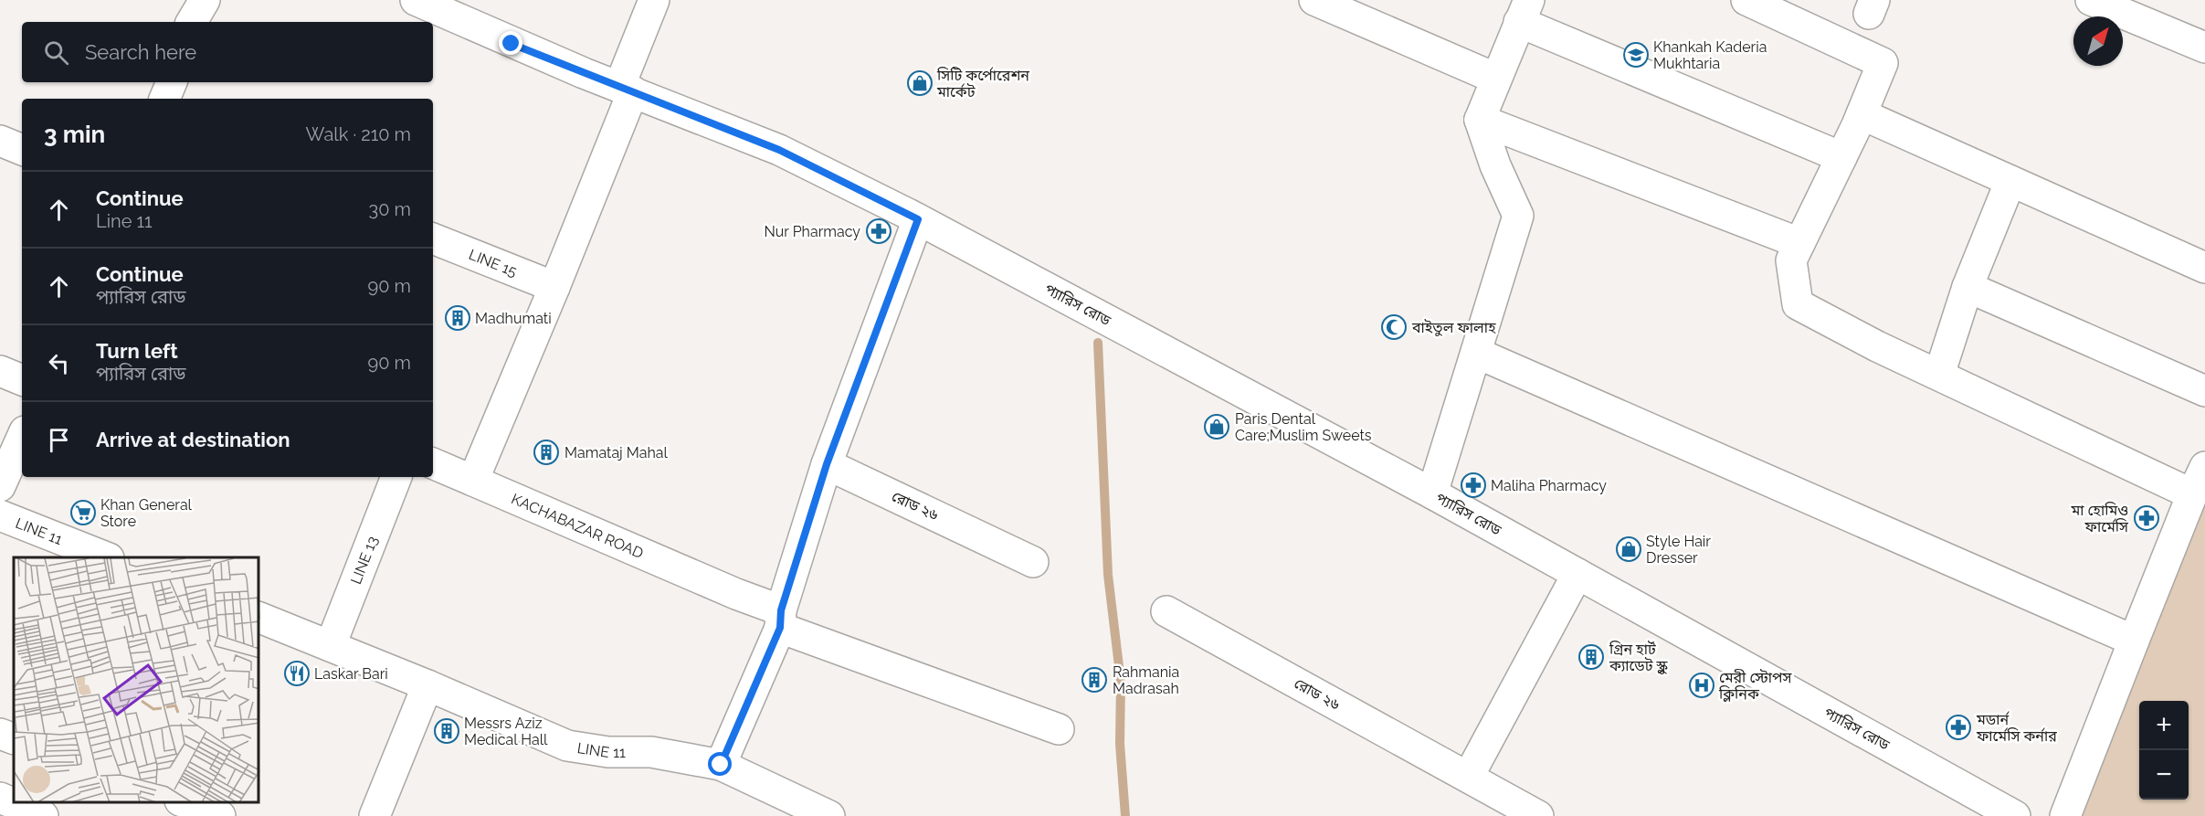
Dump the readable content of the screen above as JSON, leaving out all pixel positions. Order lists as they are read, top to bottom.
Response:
{
  "streets": {
    "street": [
      "LINE 15",
      "প্যারিস রোড",
      "রোড ২৬",
      "KACHABAZAR ROAD",
      "LINE 11",
      "LINE 13"
    ]
  },
  "crossings": [
    ["LINE 11", "LINE 13"]
  ],
  "places": {
    "school or university": ["Khankah Kaderia Mukhtaria"],
    "shop": ["সিটি কর্পোরেশন মার্কেট", "Paris Dental Care;Muslim Sweets", "Style Hair Dresser"],
    "pharmacy": [
      "Nur Pharmacy",
      "Maliha Pharmacy",
      "মা হোমিও ফার্মেসি",
      "মডার্ন ফার্মেসি কর্নার"
    ],
    "building": [
      "Madhumati",
      "Mamataj Mahal",
      "গ্রিন হার্ট ক্যাডেট স্কুল",
      "Rahmania Madrasah",
      "Messrs Aziz Medical Hall"
    ],
    "mosque": ["বাইতুল ফালাহ"],
    "supermarket": ["Khan General Store"],
    "restaurant": ["Laskar Bari"],
    "hospital": ["মেরী স্টোপস ক্লিনিক"]
  },
  "north": "top right",
  "page": {
    "search": "Search here",
    "heading": ["3 min", "Walk · 210 m"],
    "list": [
      ["Continue", "Line 11", "30 m"],
      ["Continue", "প্যারিস রোড", "90 m"],
      ["Turn left", "প্যারিস রোড", "90 m"],
      "Arrive at destination"
    ],
    "map_buttons": ["+", "−"]
  }
}
